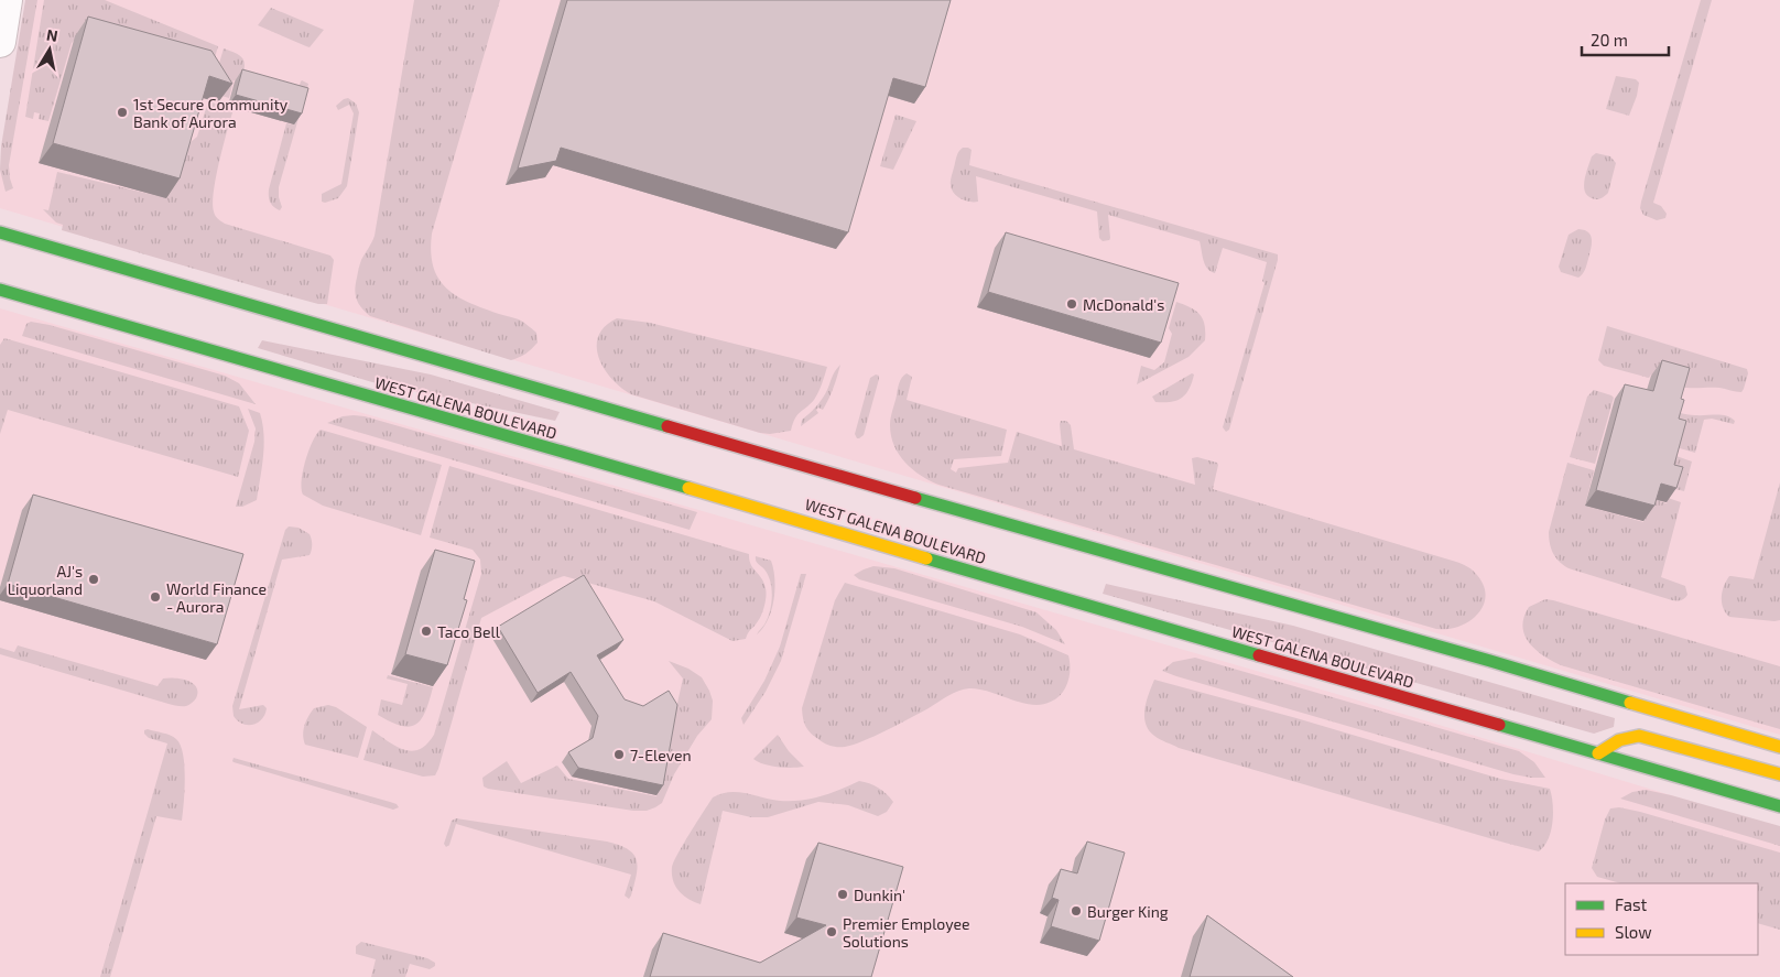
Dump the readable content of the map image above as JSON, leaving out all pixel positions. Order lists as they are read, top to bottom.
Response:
{
  "streets": {
    "main road": ["WEST GALENA BOULEVARD"]
  },
  "places": [
    "1st Secure Community Bank of Aurora",
    "McDonald's",
    "AJ's Liquorland",
    "World Finance - Aurora",
    "Taco Bell",
    "7-Eleven",
    "Dunkin'",
    "Burger King",
    "Premier Employee Solutions"
  ],
  "legend": ["Fast", "Slow"],
  "scale_bar": "20 m",
  "north": "top"
}
